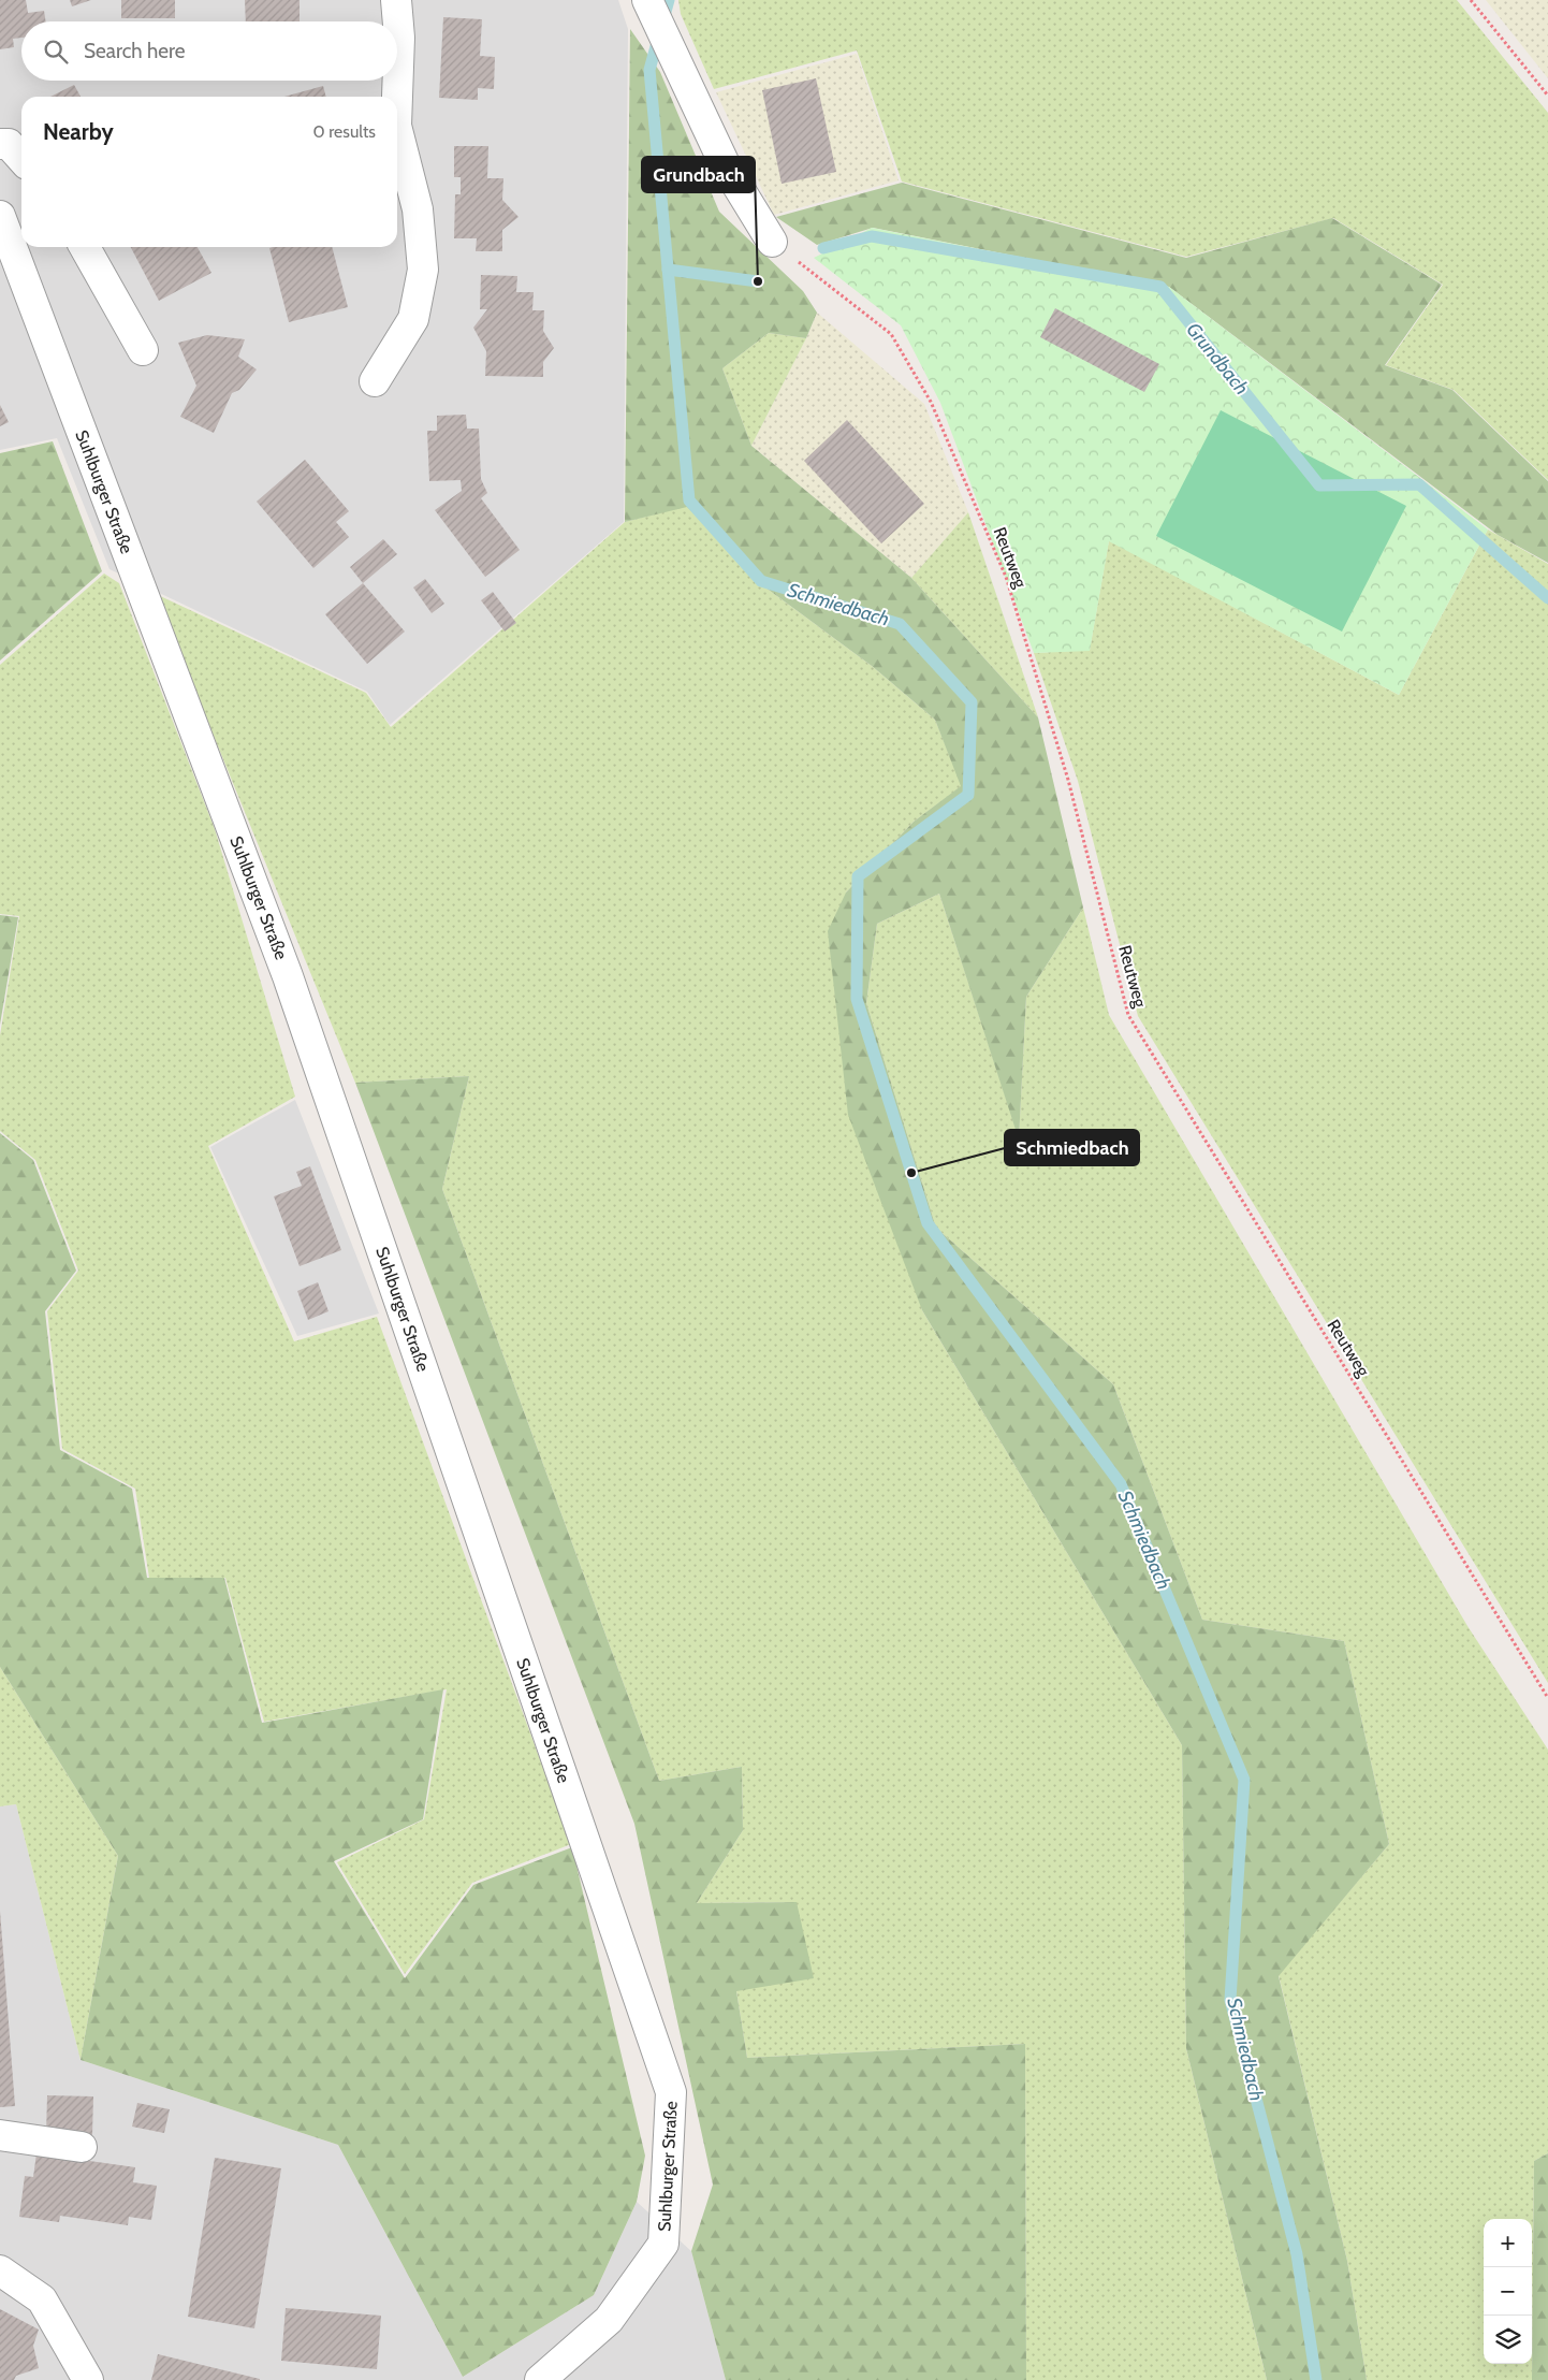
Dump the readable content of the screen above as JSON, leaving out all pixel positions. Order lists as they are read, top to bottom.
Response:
{
  "streets": {
    "street": ["Suhlburger Straße"],
    "path": ["Reutweg"]
  },
  "water": ["Grundbach", "Schmiedbach"],
  "places": ["Grundbach", "Schmiedbach"],
  "page": {
    "search": "Search here",
    "heading": ["Nearby", "0 results"],
    "map_buttons": ["+", "−"]
  }
}
